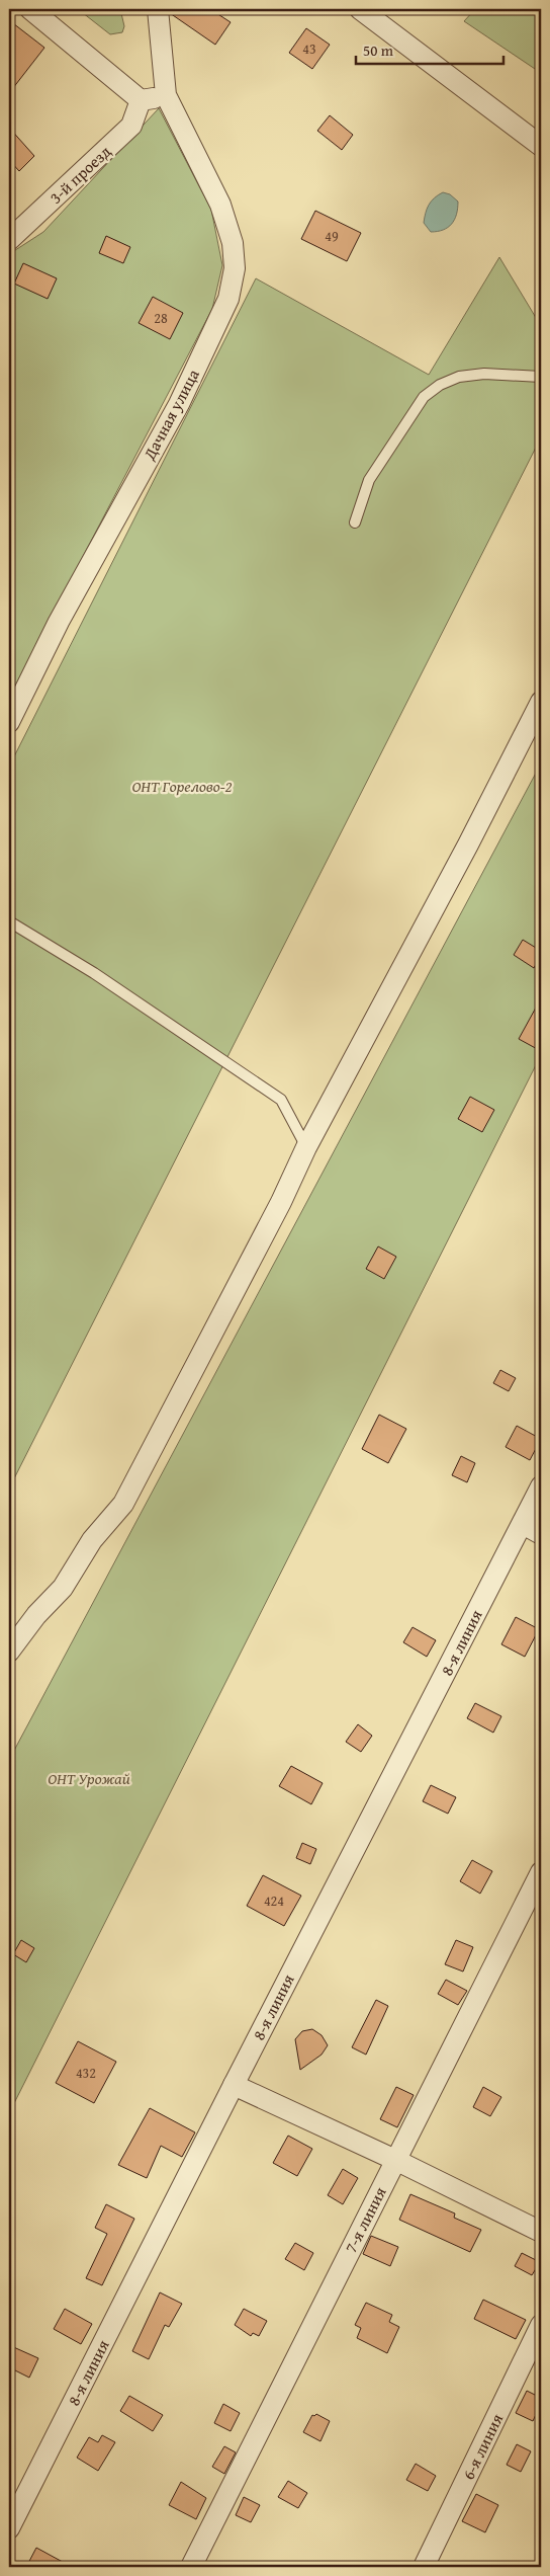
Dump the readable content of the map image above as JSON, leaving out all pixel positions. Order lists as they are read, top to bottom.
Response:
{
  "streets": {
    "street": [
      "3-й проезд",
      "Дачная улица",
      "8-я линия",
      "7-я линия",
      "6-я линия"
    ]
  },
  "parks": ["ОНТ Горелово-2", "ОНТ Урожай"],
  "house_numbers": [
    "43",
    "49",
    "28",
    "424",
    "432"
  ],
  "scale_bar": "50 m"
}
